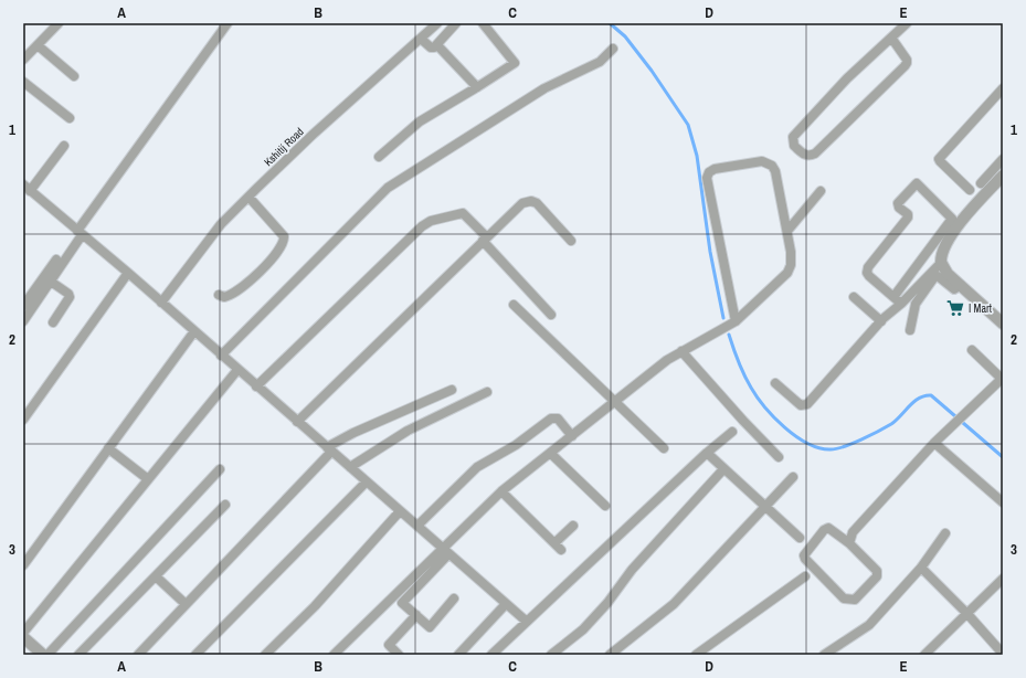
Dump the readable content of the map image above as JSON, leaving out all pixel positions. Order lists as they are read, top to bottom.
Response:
{
  "streets": {
    "street": ["Kshitij Road"]
  },
  "places": {
    "supermarket": ["I Mart"]
  },
  "grid": {
    "columns": [
      "A",
      "B",
      "C",
      "D",
      "E"
    ],
    "rows": ["1", "2", "3"]
  }
}
